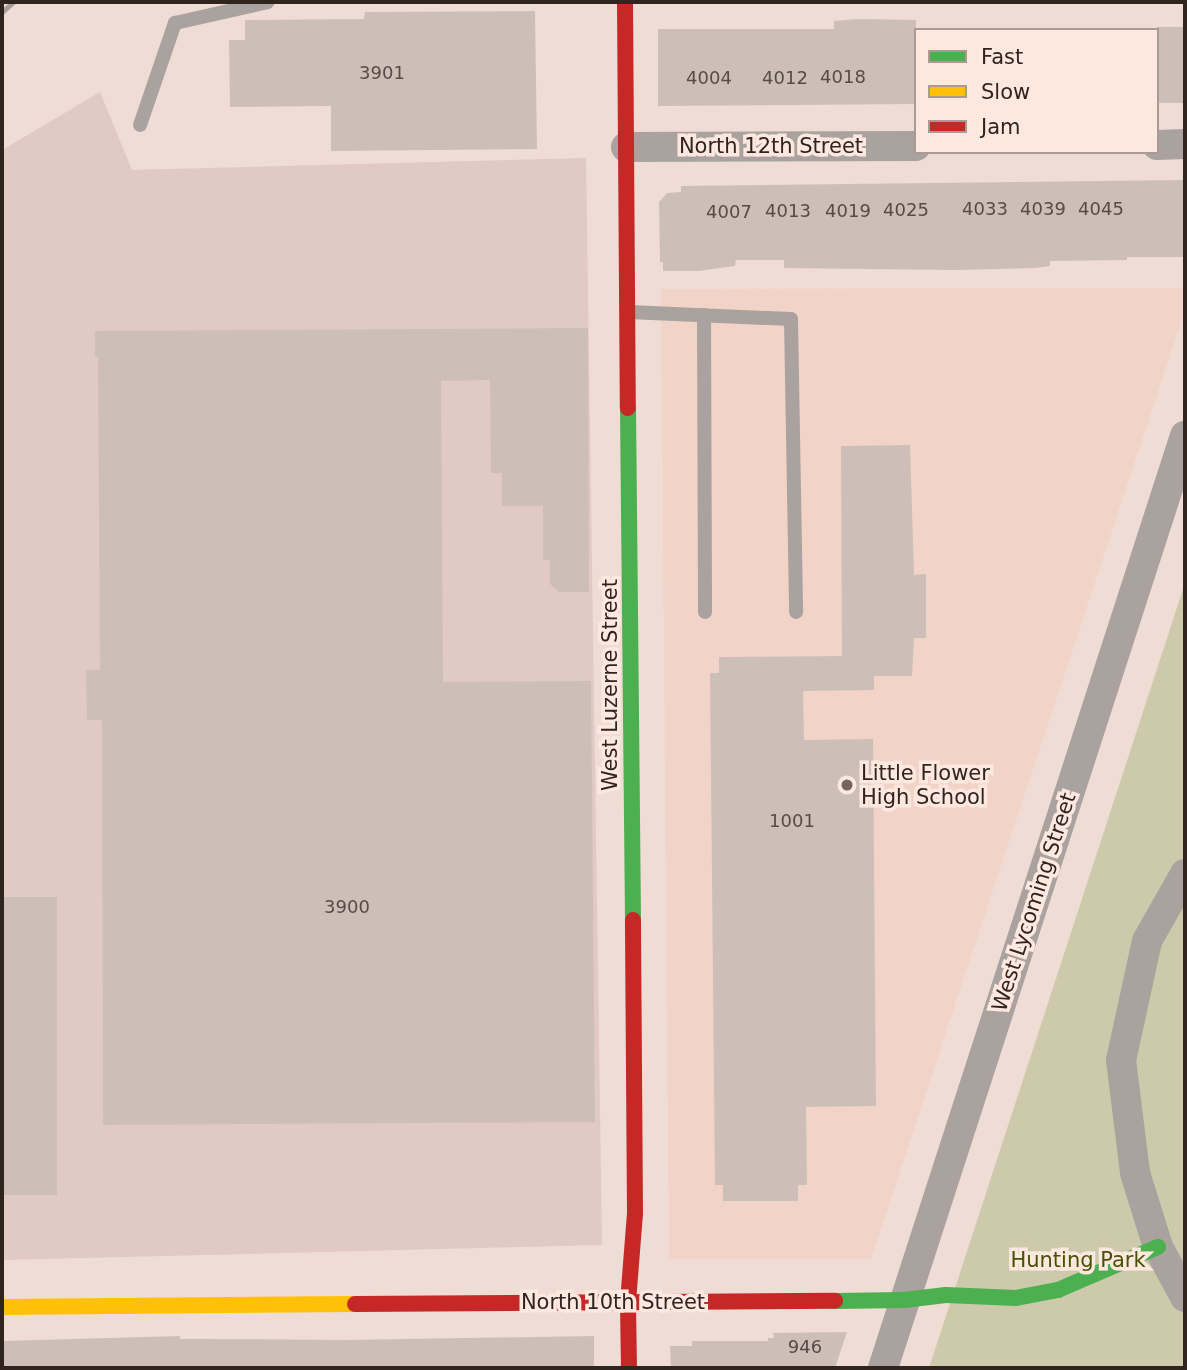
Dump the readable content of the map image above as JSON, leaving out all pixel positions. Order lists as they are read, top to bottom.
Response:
{
  "streets": {
    "street": [
      "North 12th Street",
      "West Luzerne Street",
      "West Lycoming Street",
      "North 10th Street"
    ]
  },
  "crossings": [
    ["North 12th Street", "West Luzerne Street"],
    ["West Luzerne Street", "North 10th Street"],
    ["West Lycoming Street", "North 10th Street"]
  ],
  "parks": ["Hunting Park"],
  "places": ["Little Flower High School"],
  "house_numbers": [
    "3901",
    "4018",
    "4004",
    "4012",
    "4033",
    "4039",
    "4045",
    "4025",
    "4013",
    "4019",
    "4007",
    "1001",
    "3900",
    "946"
  ],
  "legend": ["Fast", "Slow", "Jam"]
}
